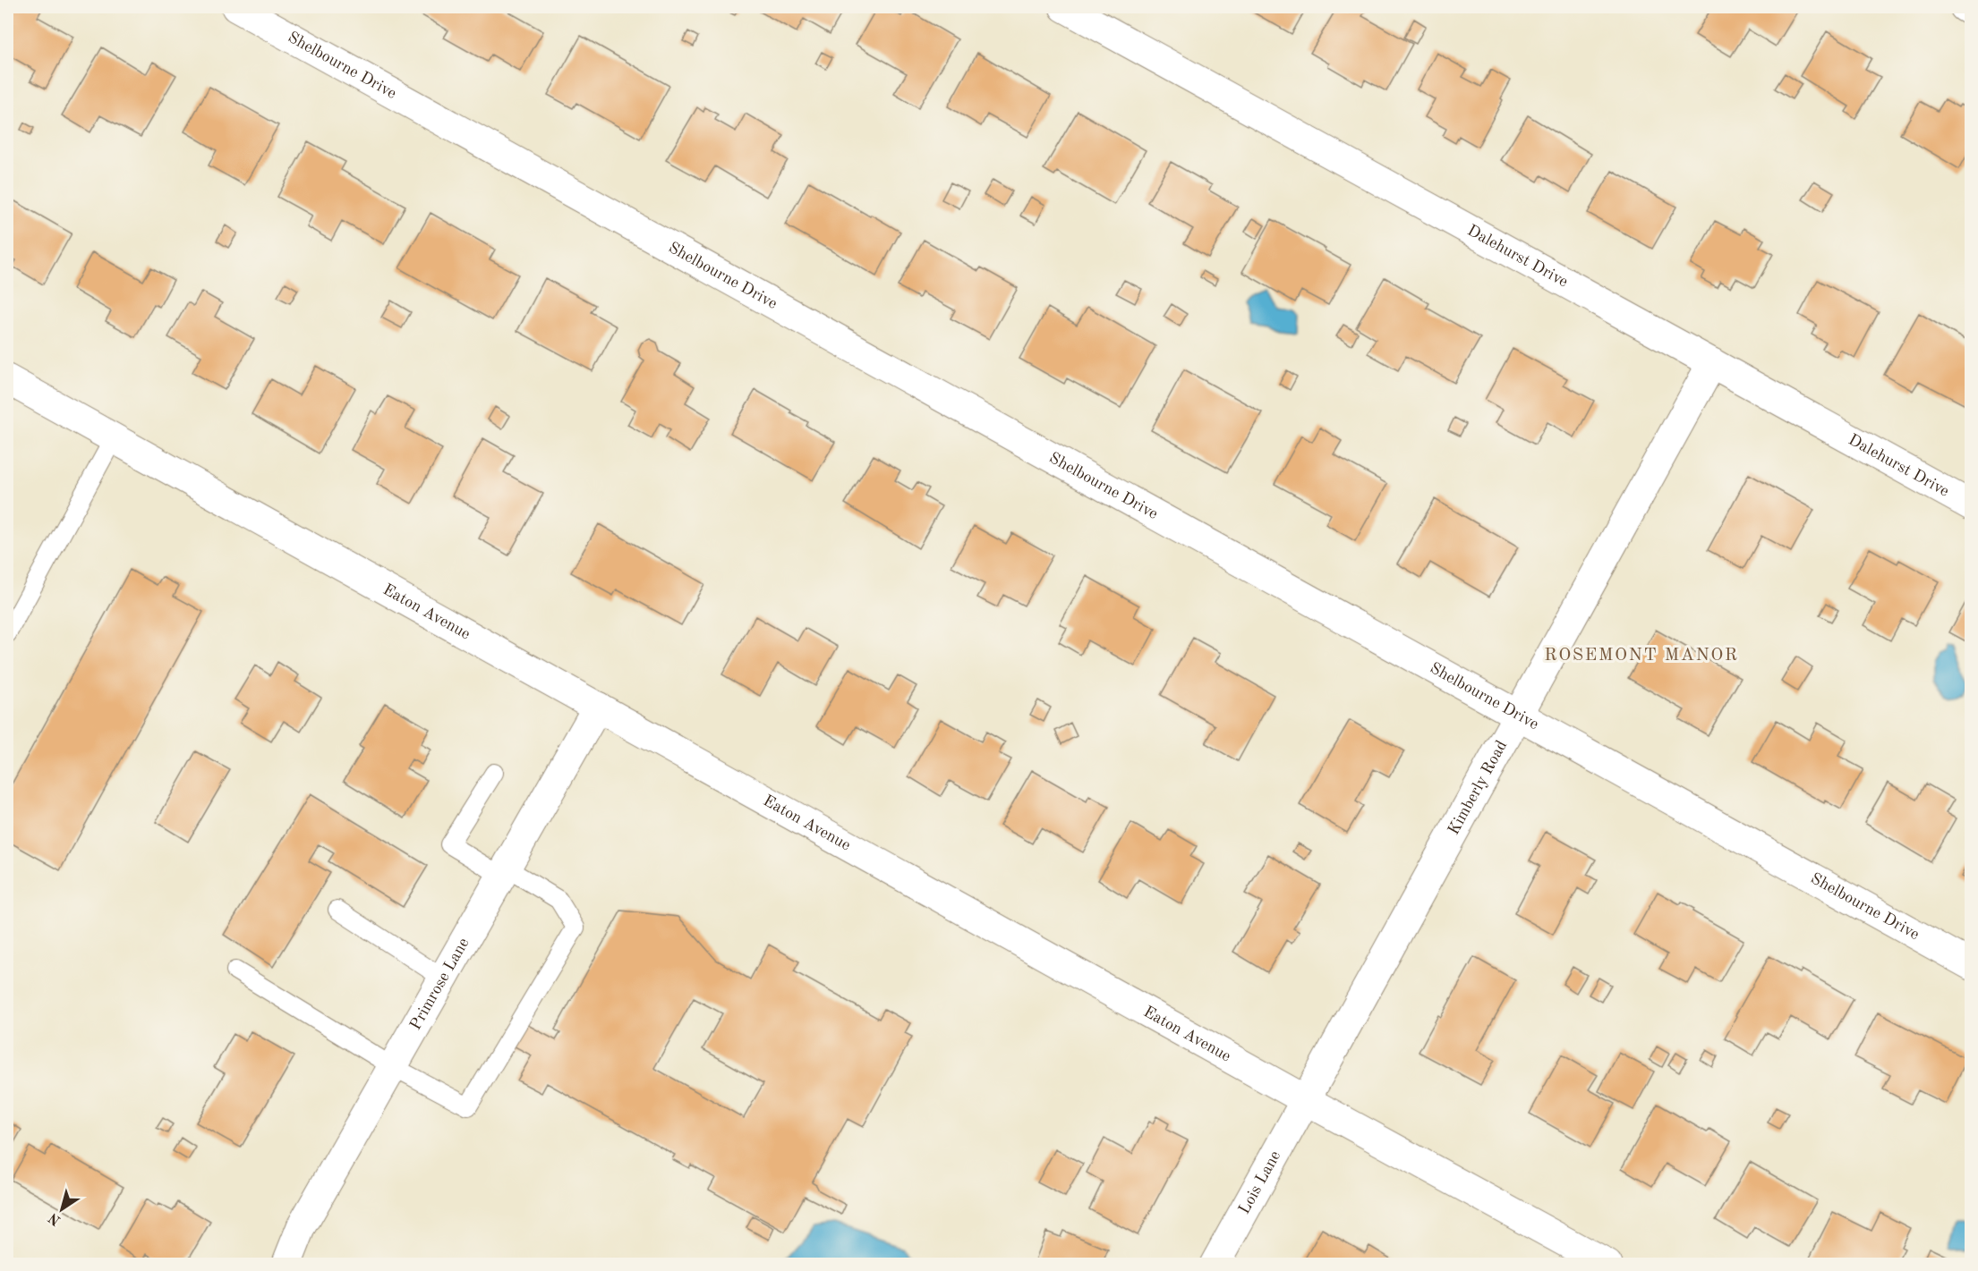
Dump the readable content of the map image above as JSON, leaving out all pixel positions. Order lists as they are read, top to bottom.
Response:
{
  "streets": {
    "street": [
      "Shelbourne Drive",
      "Dalehurst Drive",
      "Eaton Avenue",
      "Kimberly Road",
      "Primrose Lane",
      "Lois Lane"
    ]
  },
  "crossings": [
    ["Shelbourne Drive", "Kimberly Road"],
    ["Dalehurst Drive", "Kimberly Road"],
    ["Eaton Avenue", "Kimberly Road"],
    ["Eaton Avenue", "Primrose Lane"],
    ["Eaton Avenue", "Lois Lane"],
    ["Kimberly Road", "Lois Lane"]
  ],
  "districts": ["ROSEMONT MANOR"],
  "north": "bottom left"
}
